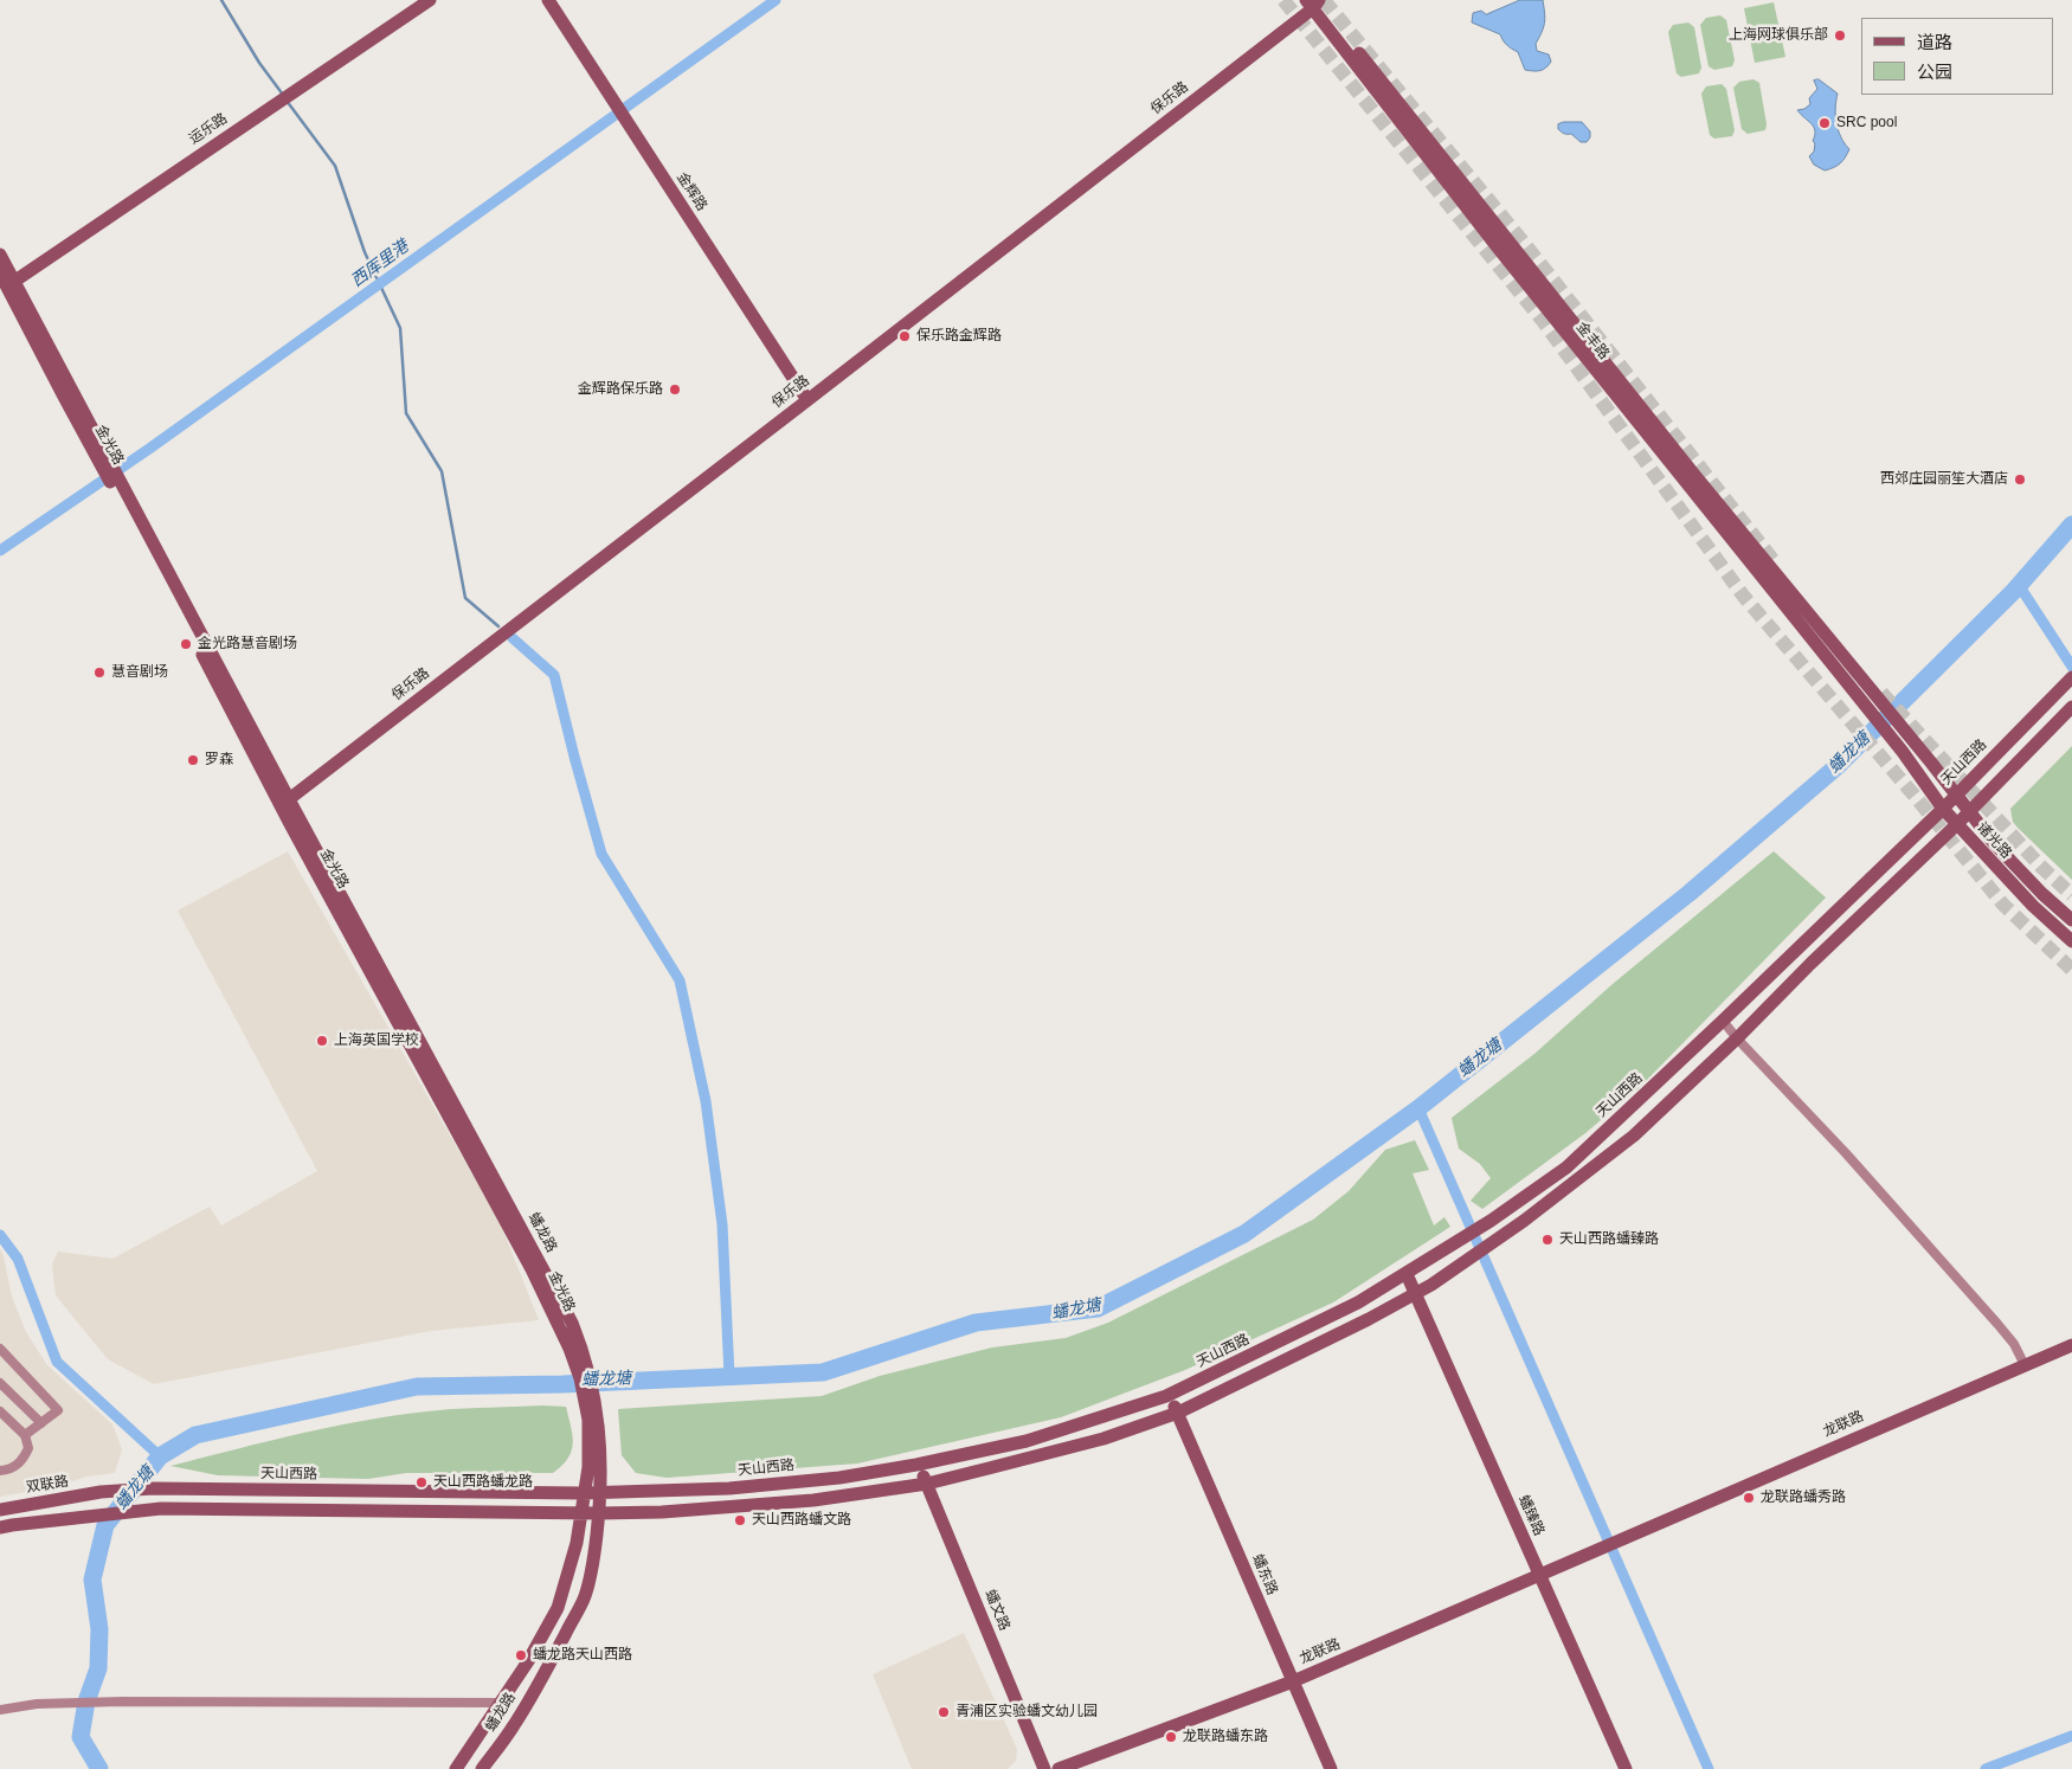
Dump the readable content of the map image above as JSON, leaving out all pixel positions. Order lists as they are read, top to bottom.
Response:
{
  "streets": {
    "main road": [
      "保乐路",
      "运乐路",
      "金辉路",
      "金光路",
      "天山西路",
      "诸光路",
      "蟠龙路",
      "龙联路",
      "双联路",
      "蟠臻路",
      "蟠东路",
      "蟠文路"
    ]
  },
  "crossings": [
    ["保乐路", "金辉路"],
    ["保乐路", "金光路"],
    ["保乐路", "蟠龙路"],
    ["运乐路", "金光路"],
    ["金光路", "蟠龙路"],
    ["天山西路", "诸光路"],
    ["天山西路", "蟠龙路"],
    ["天山西路", "双联路"],
    ["天山西路", "蟠臻路"],
    ["天山西路", "蟠东路"],
    ["天山西路", "蟠文路"],
    ["龙联路", "蟠臻路"],
    ["龙联路", "蟠东路"]
  ],
  "water": ["西厍里港", "蟠龙塘"],
  "places": [
    "上海网球俱乐部",
    "SRC pool",
    "保乐路金辉路",
    "金辉路保乐路",
    "西郊庄园丽笙大酒店",
    "金光路慧音剧场",
    "慧音剧场",
    "罗森",
    "上海英国学校",
    "天山西路蟠臻路",
    "天山西路蟠龙路",
    "龙联路蟠秀路",
    "天山西路蟠文路",
    "蟠龙路天山西路",
    "青浦区实验蟠文幼儿园",
    "龙联路蟠东路"
  ],
  "legend": ["道路", "公园"]
}
